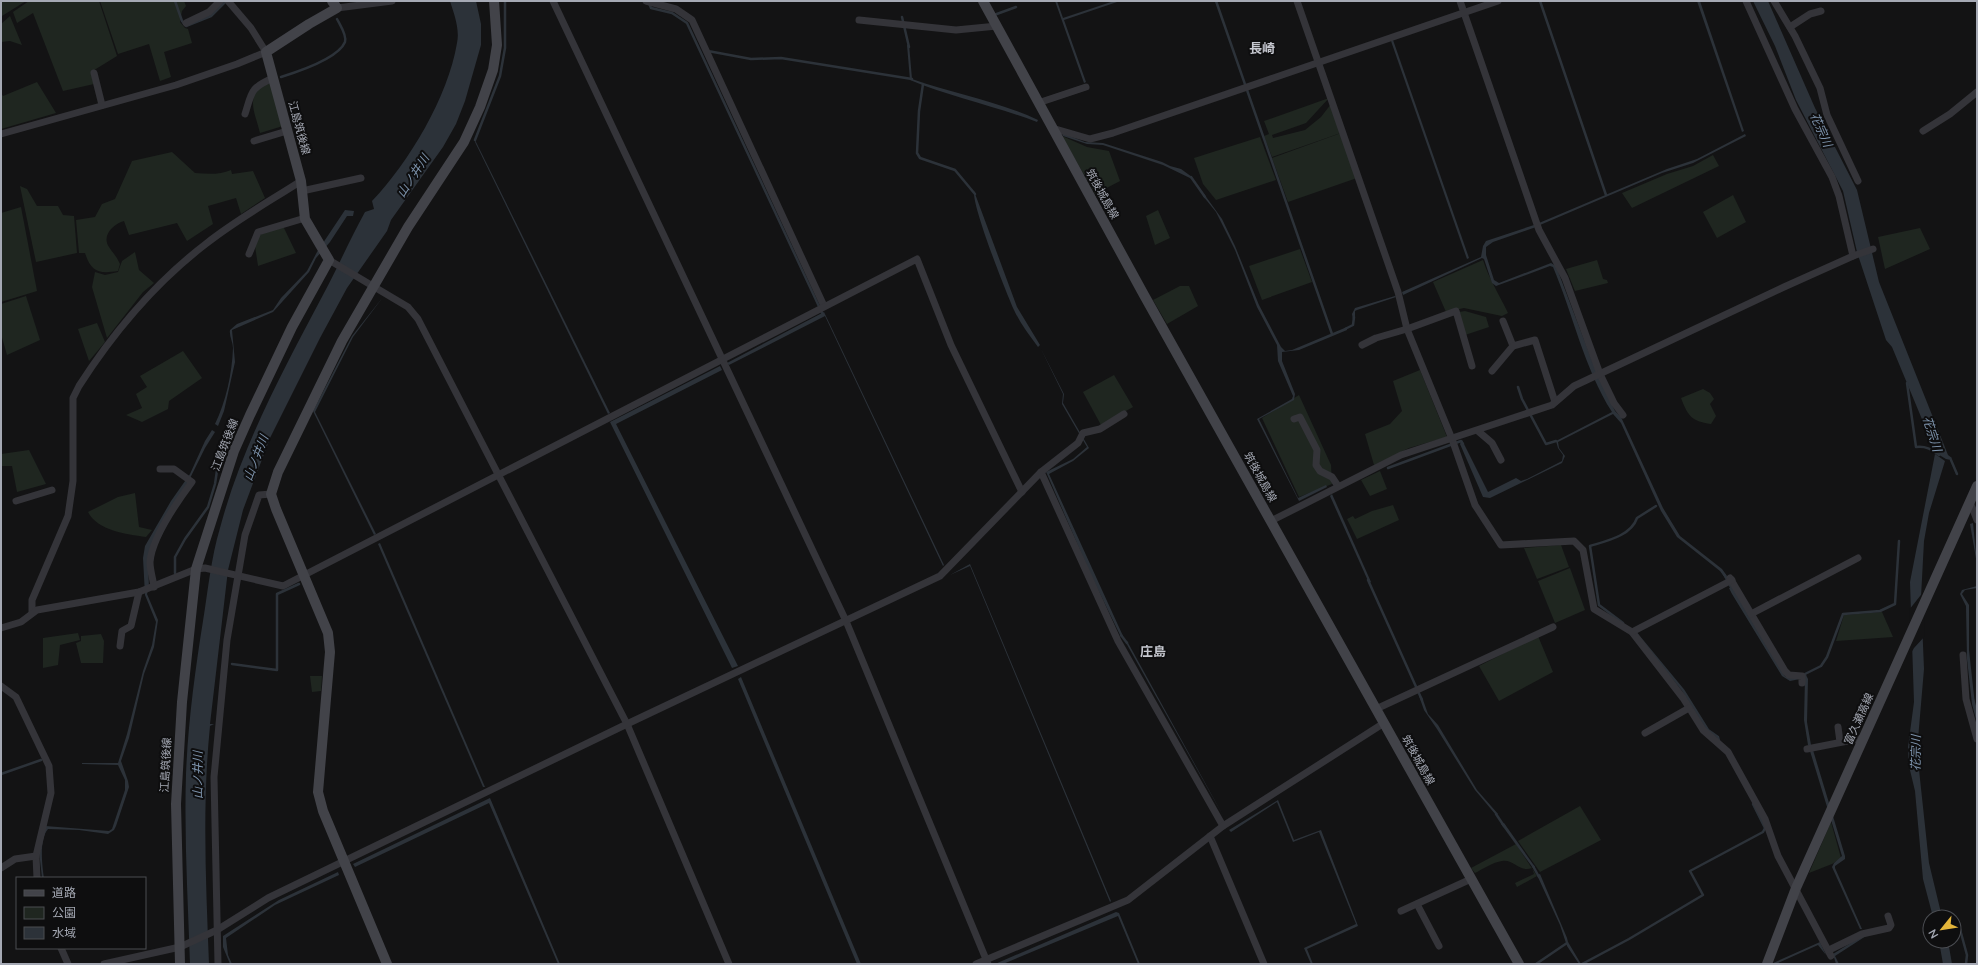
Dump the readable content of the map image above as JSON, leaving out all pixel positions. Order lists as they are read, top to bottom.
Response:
{
  "streets": {
    "main road": ["江島筑後線", "筑後城島線", "富久瀬高線"]
  },
  "districts": ["長崎", "庄島"],
  "water": ["花宗川", "山ノ井川"],
  "legend": ["道路", "公園", "水域"],
  "north": "bottom left"
}
